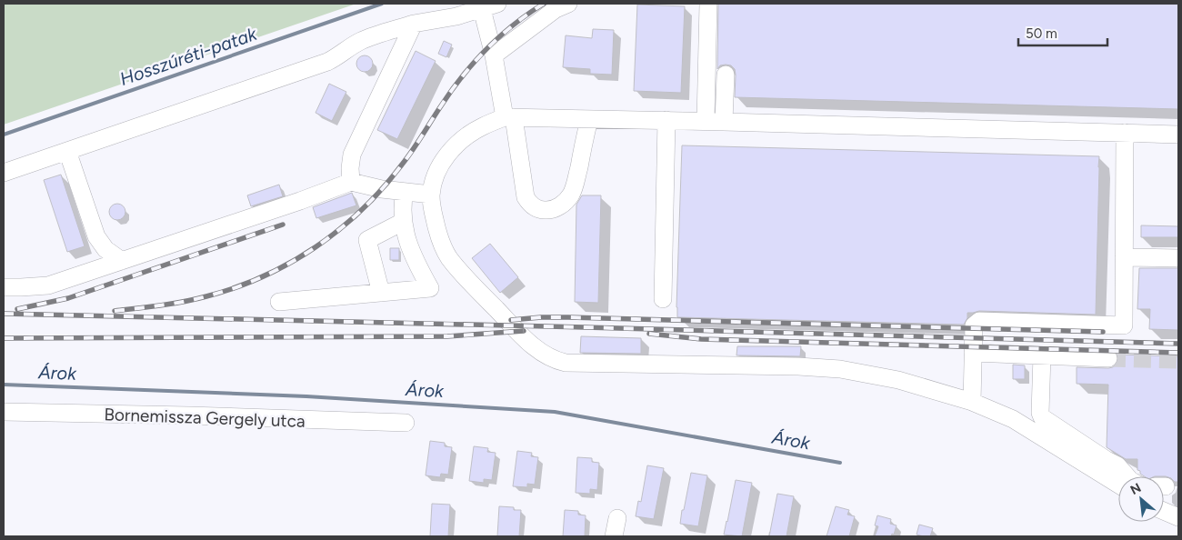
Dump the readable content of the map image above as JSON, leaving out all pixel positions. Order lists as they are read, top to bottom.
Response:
{
  "streets": {
    "street": ["Bornemissza Gergely utca"]
  },
  "water": ["Hosszúréti-patak", "Árok"],
  "scale_bar": "50 m",
  "north": "top left"
}
